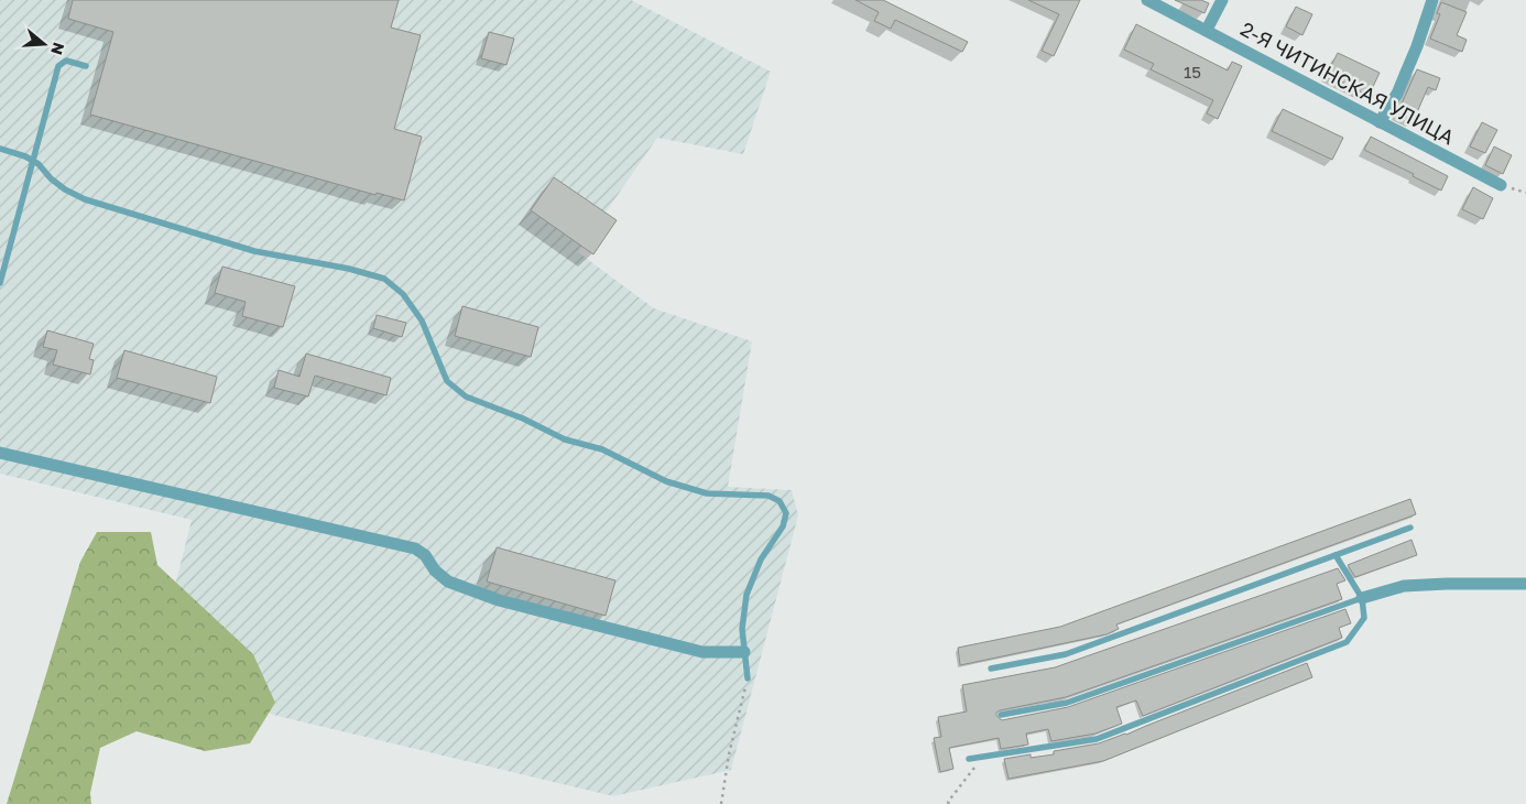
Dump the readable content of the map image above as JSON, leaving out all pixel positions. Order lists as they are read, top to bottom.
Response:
{
  "streets": {
    "street": ["2-Я ЧИТИНСКАЯ УЛИЦА"]
  },
  "house_numbers": ["15"],
  "north": "right"
}
